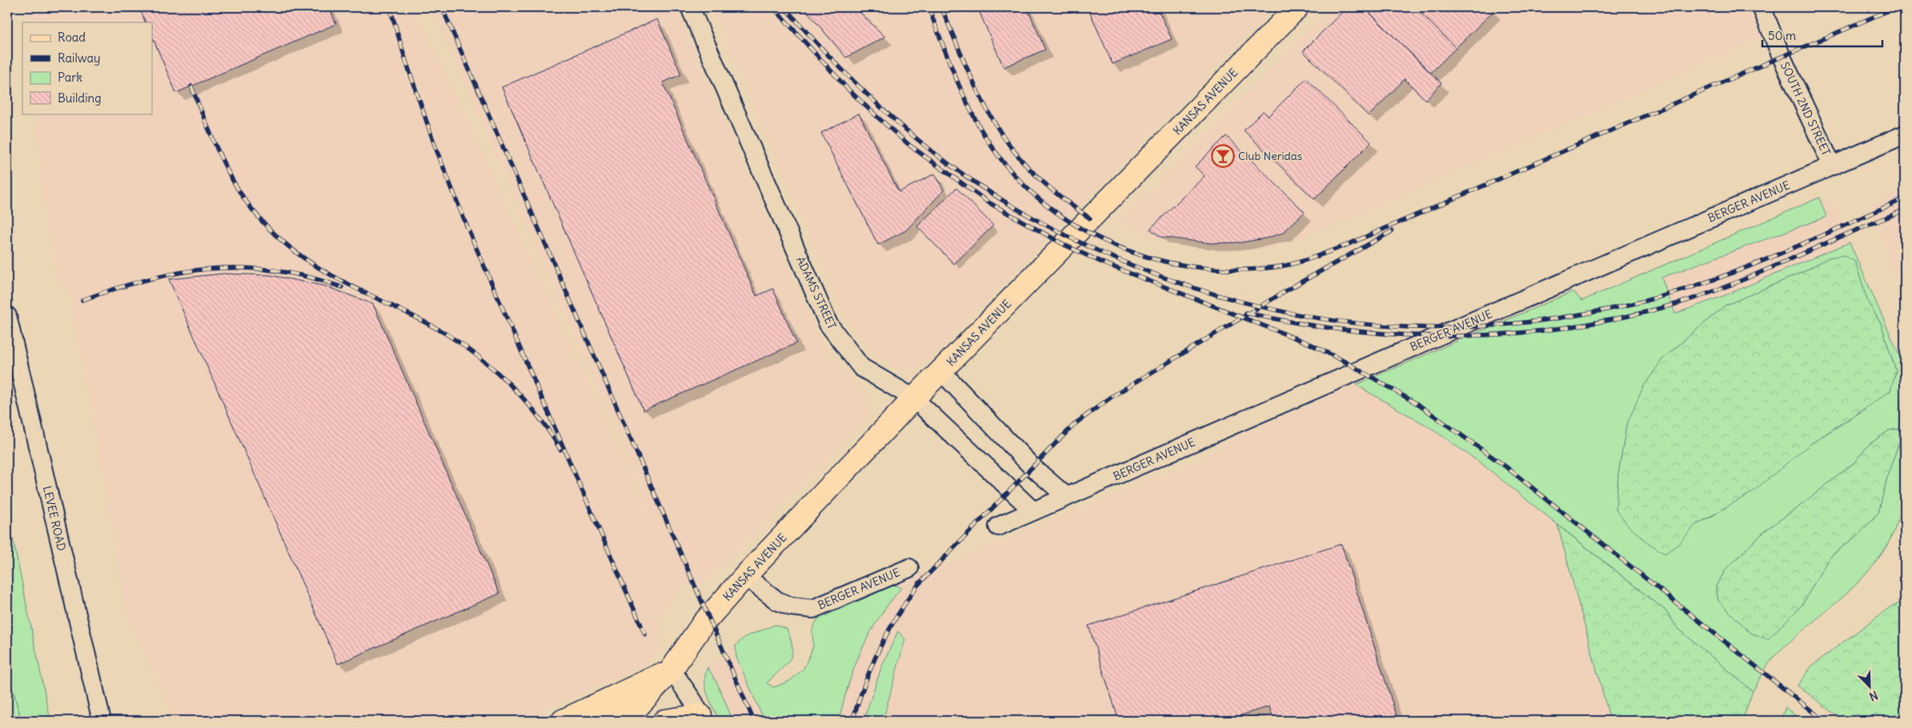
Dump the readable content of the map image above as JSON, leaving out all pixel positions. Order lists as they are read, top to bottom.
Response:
{
  "streets": {
    "main road": ["KANSAS AVENUE"],
    "street": [
      "SOUTH 2ND STREET",
      "BERGER AVENUE",
      "ADAMS STREET",
      "LEVEE ROAD"
    ]
  },
  "crossings": [
    ["KANSAS AVENUE", "BERGER AVENUE"],
    ["KANSAS AVENUE", "ADAMS STREET"],
    ["SOUTH 2ND STREET", "BERGER AVENUE"],
    ["BERGER AVENUE", "ADAMS STREET"]
  ],
  "places": {
    "bar": ["Club Neridas"]
  },
  "legend": [
    "Road",
    "Railway",
    "Park",
    "Building"
  ],
  "scale_bar": "50 m",
  "north": "bottom right"
}
